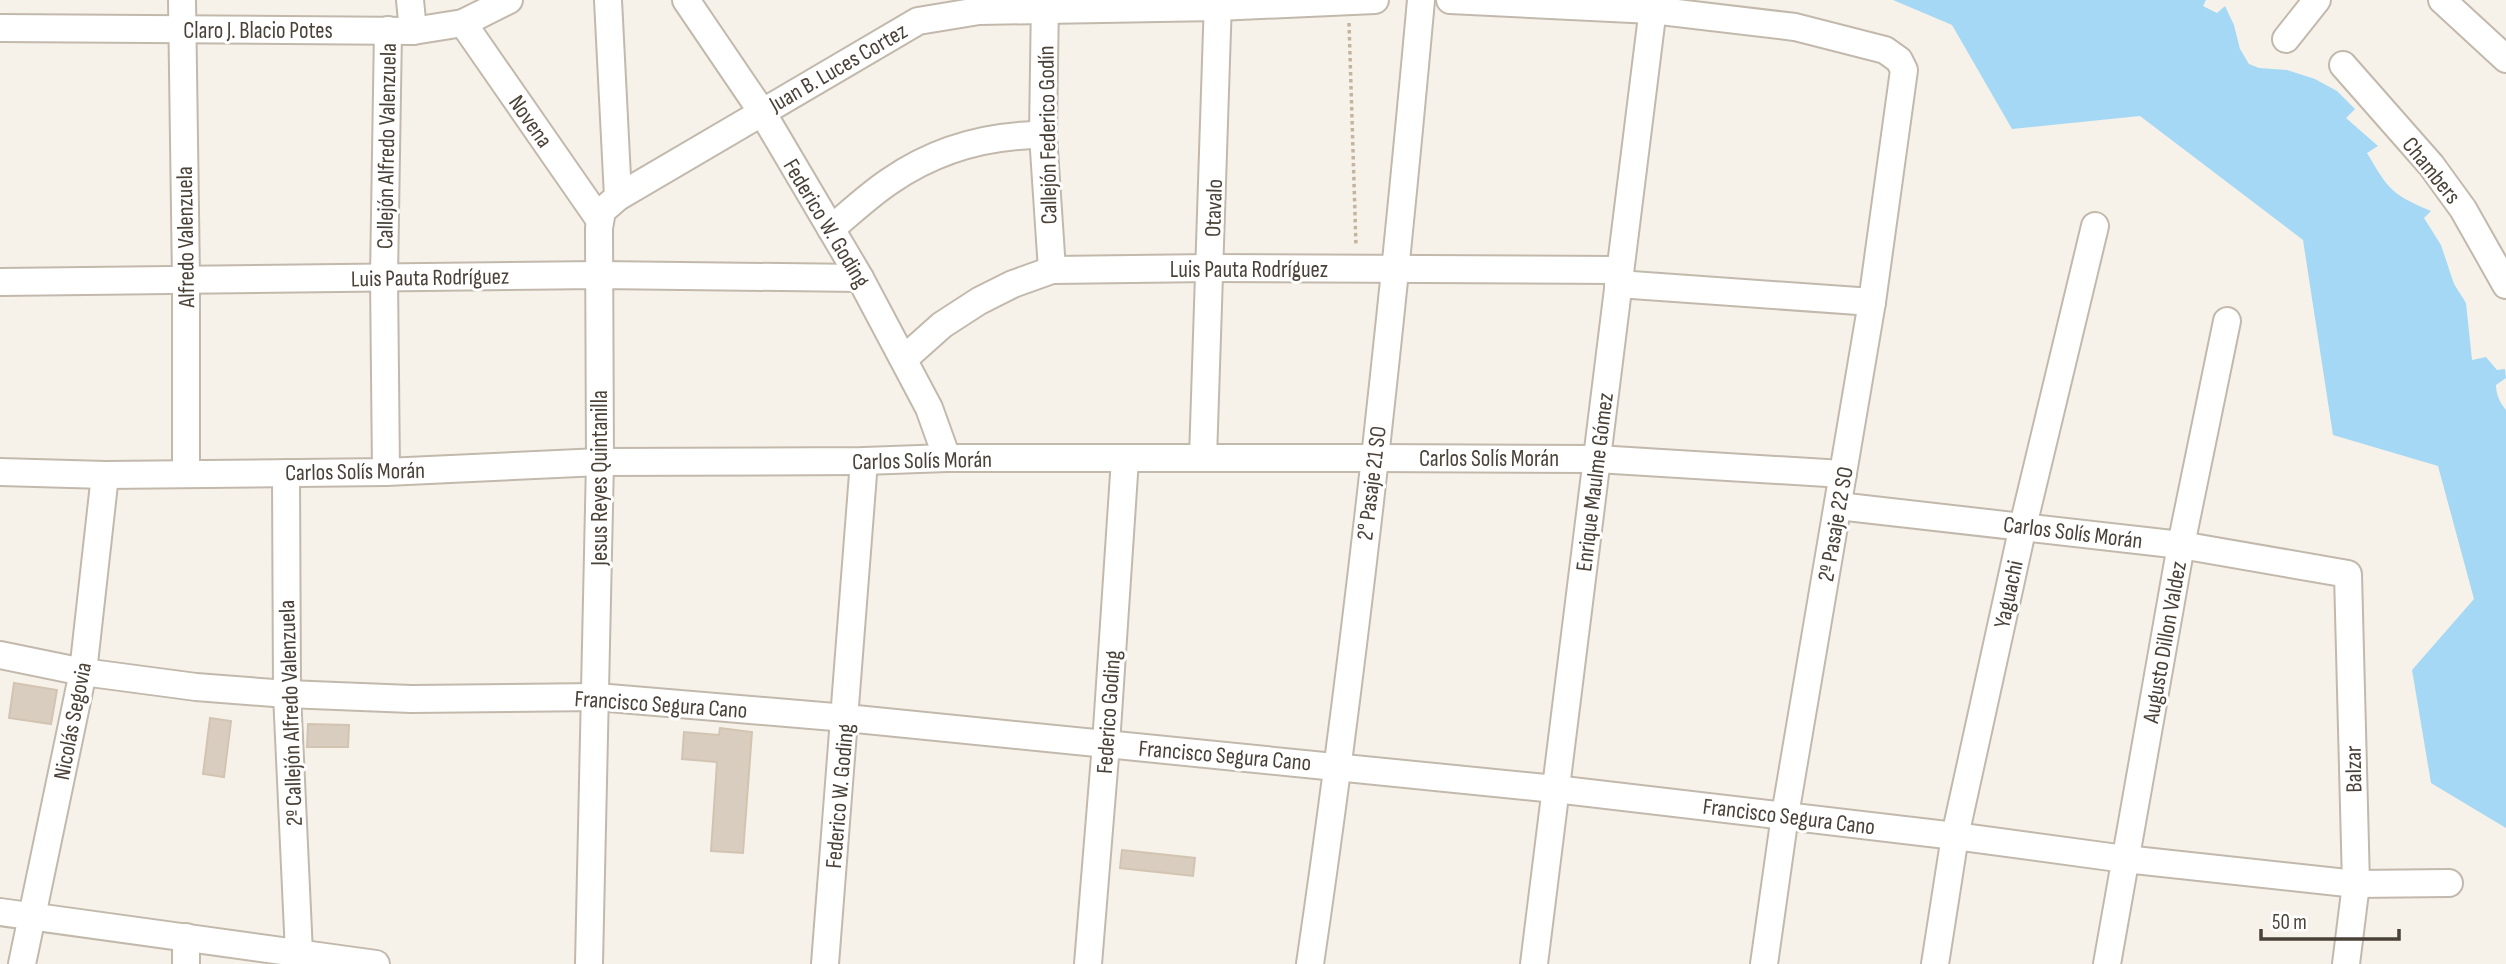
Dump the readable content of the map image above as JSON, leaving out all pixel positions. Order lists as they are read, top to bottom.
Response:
{
  "streets": {
    "street": [
      "Claro J. Blacio Potes",
      "Juan B. Luces Cortez",
      "Novena",
      "Callejón Federico Godín",
      "Callejón Alfredo Valenzuela",
      "Chambers",
      "Otavalo",
      "Federico W. Goding",
      "Alfredo Valenzuela",
      "Luis Pauta Rodríguez",
      "Carlos Solís Morán",
      "Jesus Reyes Quintanilla",
      "Enrique Maulme Gómez",
      "2° Pasaje 21 SO",
      "2º Pasaje 22 SO",
      "Yaguachi",
      "Augusto Dillon Valdez",
      "Francisco Segura Cano",
      "Federico Goding",
      "2º Callejón Alfredo Valenzuela",
      "Nicolás Segovia",
      "Balzar"
    ]
  },
  "crossings": [
    ["Claro J. Blacio Potes", "Novena"],
    ["Claro J. Blacio Potes", "Callejón Alfredo Valenzuela"],
    ["Claro J. Blacio Potes", "Alfredo Valenzuela"],
    ["Juan B. Luces Cortez", "Callejón Federico Godín"],
    ["Juan B. Luces Cortez", "Otavalo"],
    ["Juan B. Luces Cortez", "Federico W. Goding"],
    ["Novena", "Jesus Reyes Quintanilla"],
    ["Callejón Federico Godín", "Luis Pauta Rodríguez"],
    ["Callejón Alfredo Valenzuela", "Luis Pauta Rodríguez"],
    ["Callejón Alfredo Valenzuela", "Carlos Solís Morán"],
    ["Otavalo", "Luis Pauta Rodríguez"],
    ["Otavalo", "Carlos Solís Morán"],
    ["Federico W. Goding", "Luis Pauta Rodríguez"],
    ["Federico W. Goding", "Carlos Solís Morán"],
    ["Federico W. Goding", "Francisco Segura Cano"],
    ["Alfredo Valenzuela", "Luis Pauta Rodríguez"],
    ["Alfredo Valenzuela", "Carlos Solís Morán"],
    ["Luis Pauta Rodríguez", "Jesus Reyes Quintanilla"],
    ["Luis Pauta Rodríguez", "Enrique Maulme Gómez"],
    ["Luis Pauta Rodríguez", "2° Pasaje 21 SO"],
    ["Luis Pauta Rodríguez", "2º Pasaje 22 SO"],
    ["Carlos Solís Morán", "Jesus Reyes Quintanilla"],
    ["Carlos Solís Morán", "Enrique Maulme Gómez"],
    ["Carlos Solís Morán", "2° Pasaje 21 SO"],
    ["Carlos Solís Morán", "2º Pasaje 22 SO"],
    ["Carlos Solís Morán", "Yaguachi"],
    ["Carlos Solís Morán", "Augusto Dillon Valdez"],
    ["Carlos Solís Morán", "Federico Goding"],
    ["Carlos Solís Morán", "2º Callejón Alfredo Valenzuela"],
    ["Carlos Solís Morán", "Nicolás Segovia"],
    ["Carlos Solís Morán", "Balzar"],
    ["Jesus Reyes Quintanilla", "Francisco Segura Cano"],
    ["Enrique Maulme Gómez", "2º Pasaje 22 SO"],
    ["Enrique Maulme Gómez", "Francisco Segura Cano"],
    ["2° Pasaje 21 SO", "Francisco Segura Cano"],
    ["2º Pasaje 22 SO", "Francisco Segura Cano"],
    ["Yaguachi", "Francisco Segura Cano"],
    ["Augusto Dillon Valdez", "Francisco Segura Cano"],
    ["Francisco Segura Cano", "Federico Goding"],
    ["Francisco Segura Cano", "2º Callejón Alfredo Valenzuela"],
    ["Francisco Segura Cano", "Nicolás Segovia"],
    ["Francisco Segura Cano", "Balzar"]
  ],
  "scale_bar": "50 m"
}
